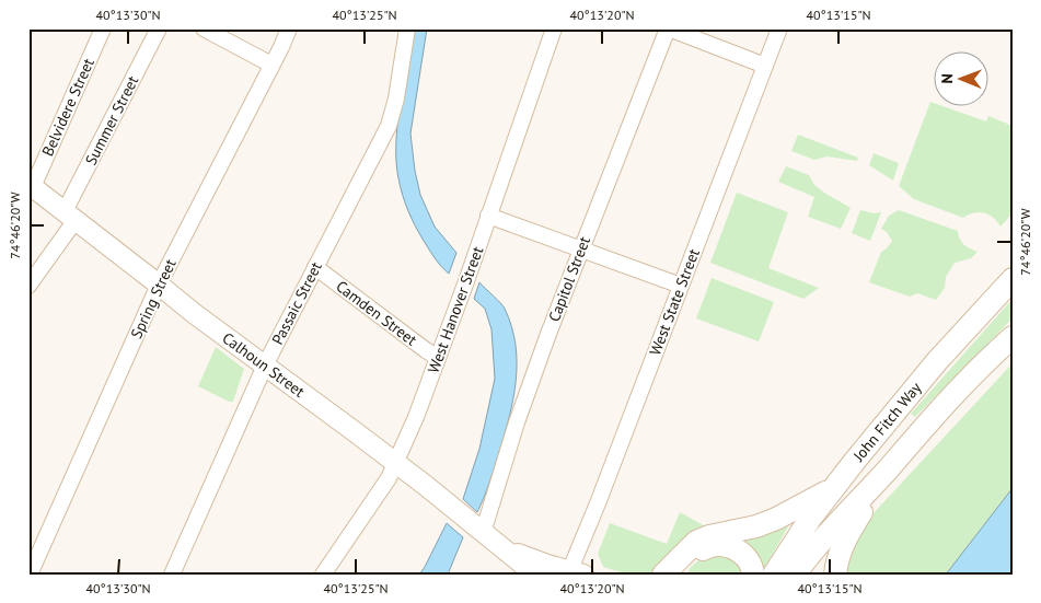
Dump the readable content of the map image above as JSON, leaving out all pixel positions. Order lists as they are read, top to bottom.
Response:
{
  "streets": {
    "highway": ["John Fitch Way"],
    "main road": ["Calhoun Street"],
    "street": [
      "Belvidere Street",
      "Summer Street",
      "Capitol Street",
      "Spring Street",
      "West State Street",
      "Passaic Street",
      "West Hanover Street",
      "Camden Street"
    ]
  },
  "crossings": [
    ["Belvidere Street", "Calhoun Street"],
    ["Summer Street", "Calhoun Street"],
    ["Capitol Street", "Calhoun Street"],
    ["Spring Street", "Calhoun Street"],
    ["West State Street", "Calhoun Street"],
    ["Passaic Street", "Camden Street"],
    ["Passaic Street", "Calhoun Street"],
    ["West Hanover Street", "Camden Street"],
    ["West Hanover Street", "Calhoun Street"]
  ],
  "north": "left",
  "coordinates": [
    "40°13'30\"N",
    "40°13'25\"N",
    "40°13'20\"N",
    "40°13'15\"N",
    "74°46'20\"W"
  ]
}
